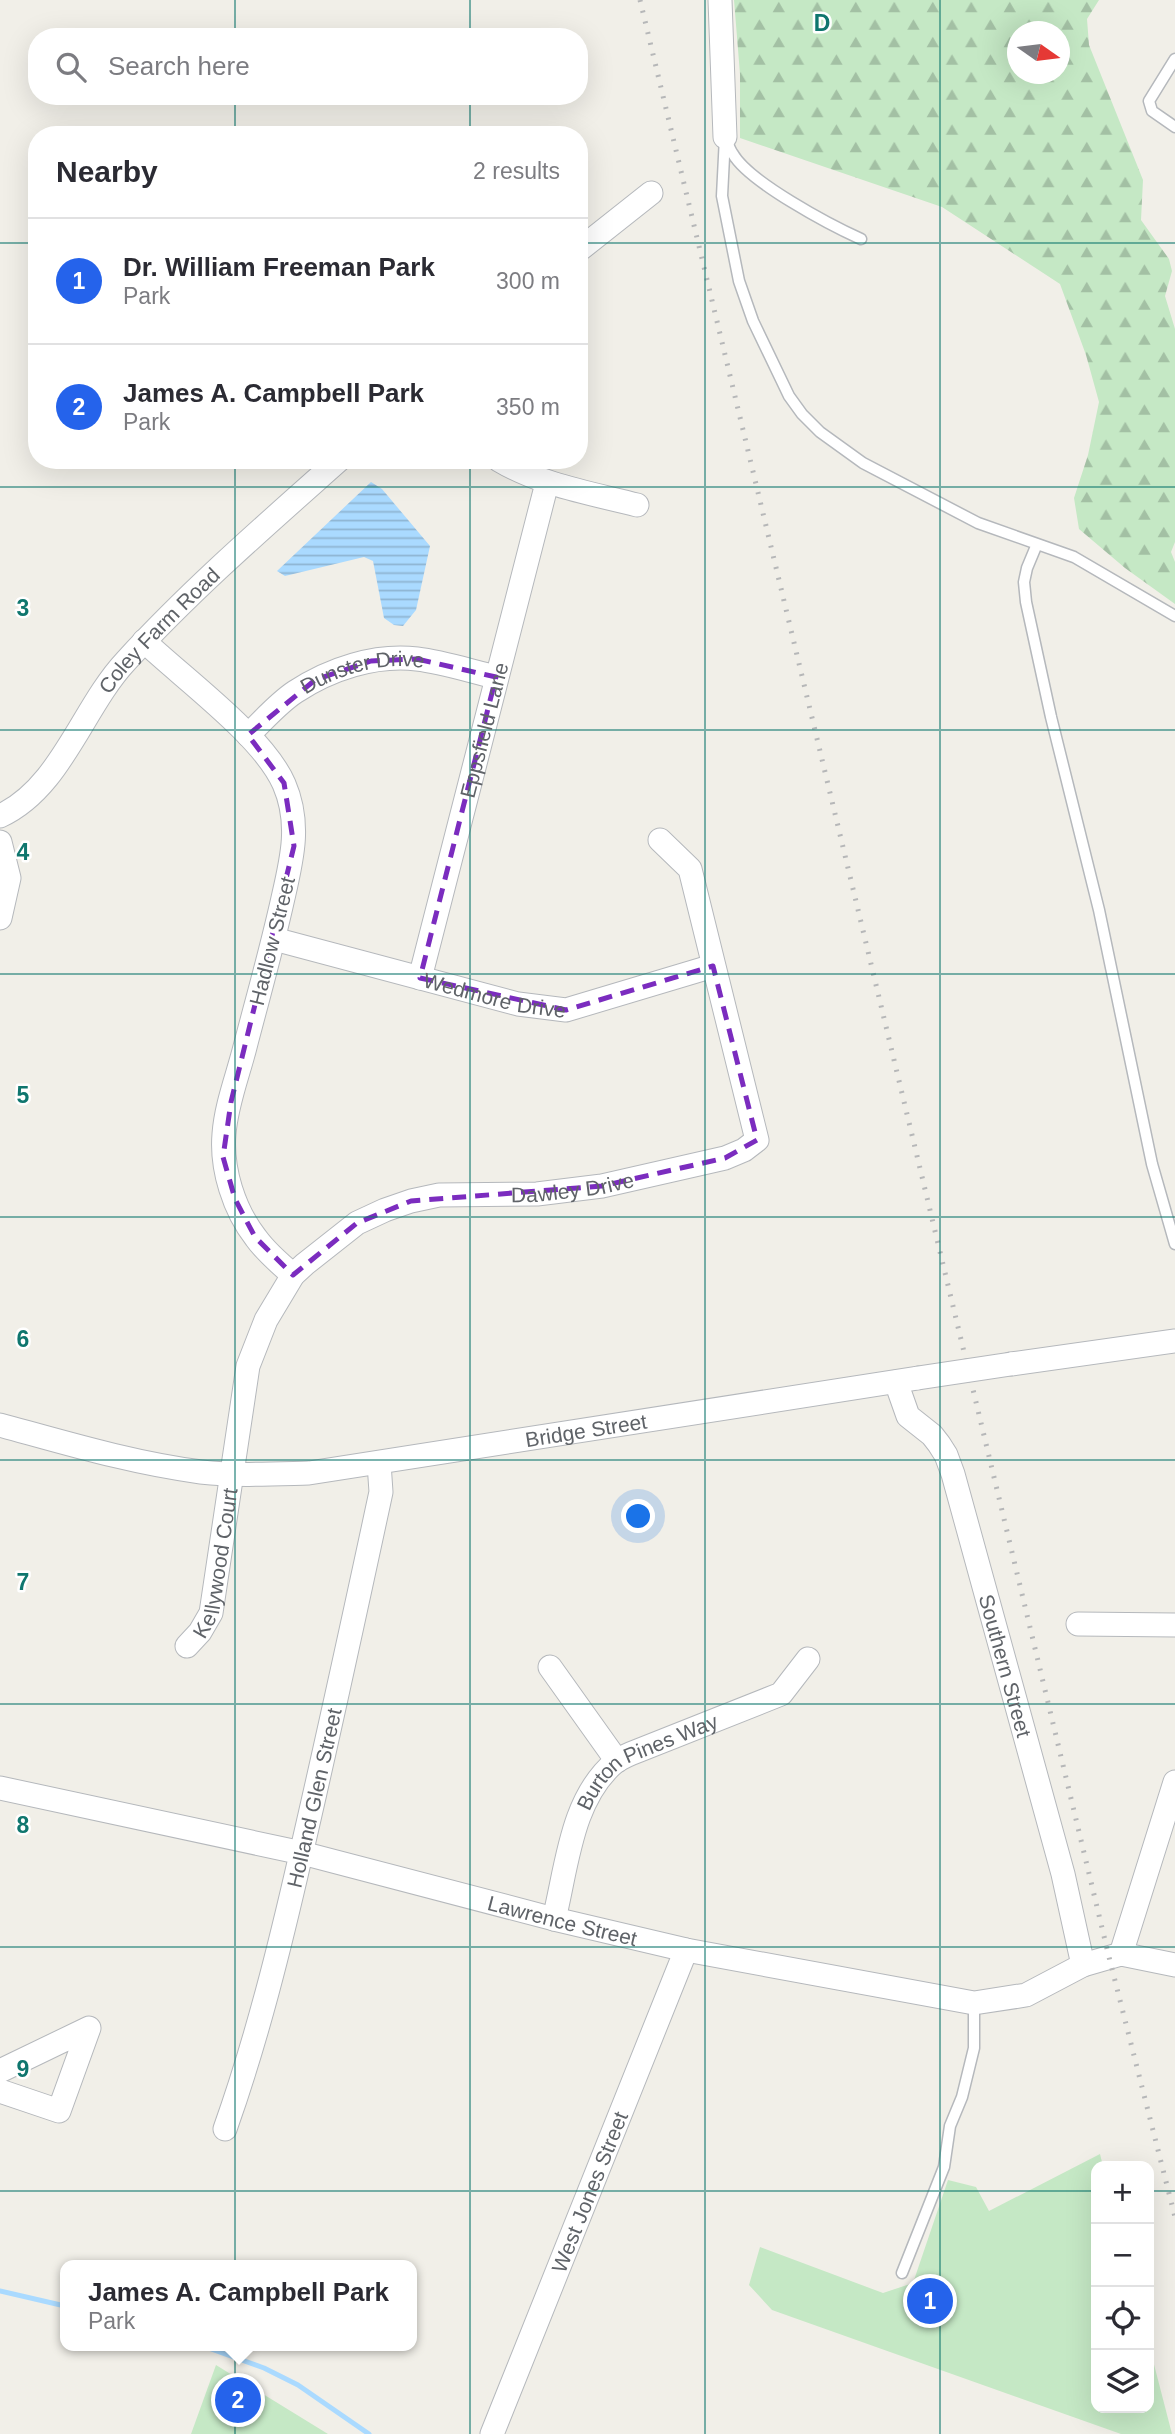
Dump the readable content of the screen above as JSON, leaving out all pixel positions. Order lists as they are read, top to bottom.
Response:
{
  "streets": {
    "street": [
      "Coley Farm Road",
      "Dunster Drive",
      "Eppsfield Lane",
      "Hadlow Street",
      "Wedmore Drive",
      "Dawley Drive",
      "Bridge Street",
      "Kellywood Court",
      "Southern Street",
      "Burton Pines Way",
      "Holland Glen Street",
      "Lawrence Street",
      "West Jones Street"
    ]
  },
  "crossings": [
    ["Coley Farm Road", "Hadlow Street"],
    ["Dunster Drive", "Eppsfield Lane"],
    ["Dunster Drive", "Hadlow Street"],
    ["Eppsfield Lane", "Wedmore Drive"],
    ["Hadlow Street", "Wedmore Drive"],
    ["Hadlow Street", "Dawley Drive"],
    ["Wedmore Drive", "Dawley Drive"],
    ["Dawley Drive", "Bridge Street"],
    ["Dawley Drive", "Kellywood Court"],
    ["Bridge Street", "Kellywood Court"],
    ["Bridge Street", "Southern Street"],
    ["Bridge Street", "Holland Glen Street"],
    ["Southern Street", "Lawrence Street"],
    ["Burton Pines Way", "Lawrence Street"],
    ["Holland Glen Street", "Lawrence Street"],
    ["Lawrence Street", "West Jones Street"]
  ],
  "north": "right",
  "page": {
    "search": "Search here",
    "heading": ["Nearby", "2 results"],
    "list": [
      {
        "mark": "1",
        "name": "Dr. William Freeman Park",
        "note": "Park",
        "value": "300 m"
      },
      {
        "mark": "2",
        "name": "James A. Campbell Park",
        "note": "Park",
        "value": "350 m"
      }
    ],
    "map_buttons": ["+", "−"],
    "popup": ["James A. Campbell Park", "Park"],
    "pins": ["1", "2"]
  },
  "grid": {
    "columns": ["D"],
    "rows": [
      "3",
      "4",
      "5",
      "6",
      "7",
      "8",
      "9"
    ]
  }
}
